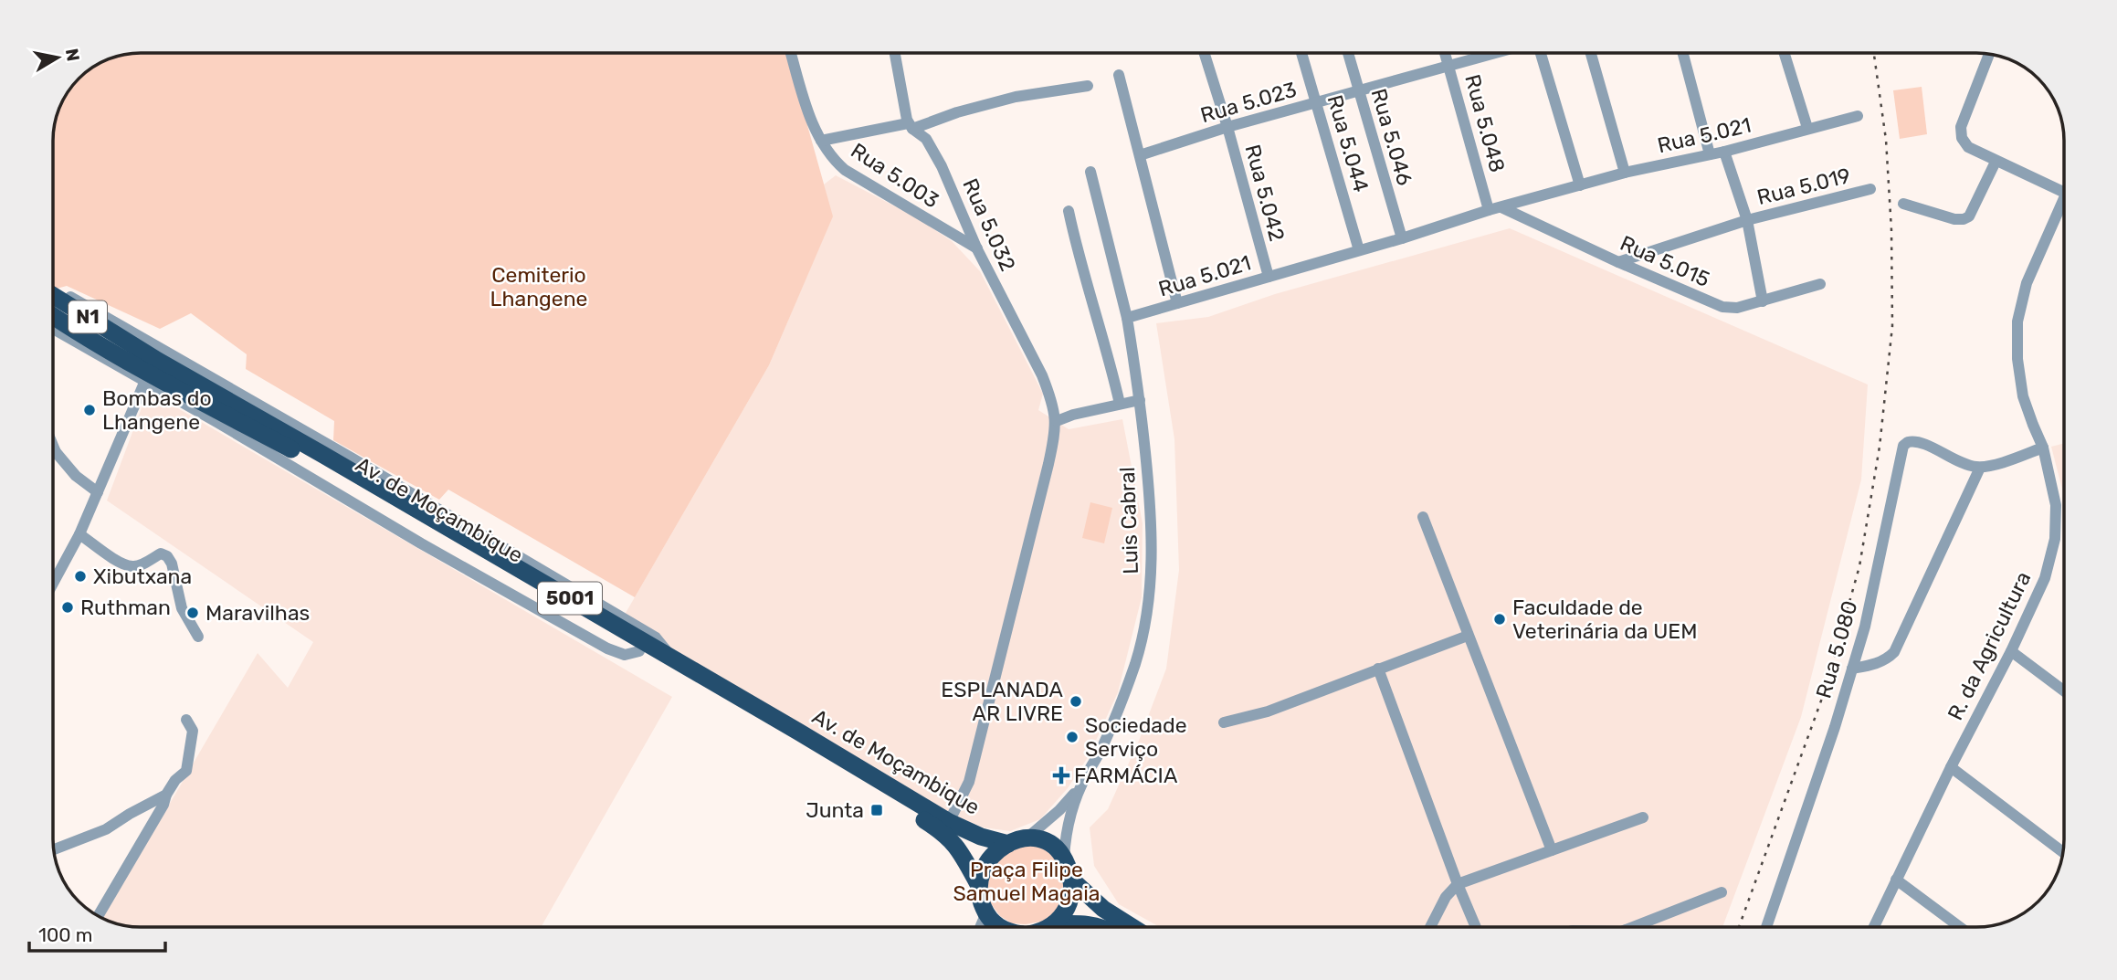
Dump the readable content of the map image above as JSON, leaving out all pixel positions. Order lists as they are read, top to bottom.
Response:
{
  "streets": {
    "highway": ["N1", "Av. de Moçambique", "5001"],
    "street": [
      "Rua 5.023",
      "Rua 5.048",
      "Rua 5.021",
      "Rua 5.046",
      "Rua 5.044",
      "Rua 5.003",
      "Rua 5.019",
      "Rua 5.042",
      "Rua 5.032",
      "Rua 5.015",
      "Luis Cabral",
      "R. da Agricultura",
      "Rua 5.080"
    ]
  },
  "crossings": [
    ["Rua 5.023", "Rua 5.048"],
    ["Rua 5.023", "Rua 5.046"],
    ["Rua 5.023", "Rua 5.044"],
    ["Rua 5.023", "Rua 5.042"],
    ["Rua 5.048", "Rua 5.021"],
    ["Rua 5.021", "Rua 5.046"],
    ["Rua 5.021", "Rua 5.044"],
    ["Rua 5.021", "Rua 5.042"],
    ["Rua 5.021", "Rua 5.015"],
    ["Rua 5.003", "Rua 5.032"],
    ["Rua 5.019", "Rua 5.015"],
    ["N1", "Av. de Moçambique"]
  ],
  "parks": ["Cemiterio Lhangene", "Praça Filipe Samuel Magaia"],
  "places": {
    "other": [
      "Bombas do Lhangene",
      "Xibutxana",
      "Ruthman",
      "Maravilhas",
      "Faculdade de Veterinária da UEM",
      "ESPLANADA AR LIVRE",
      "Sociedade Serviço"
    ],
    "health": ["FARMÁCIA"],
    "transit": ["Junta"]
  },
  "scale_bar": "100 m",
  "north": "right"
}
